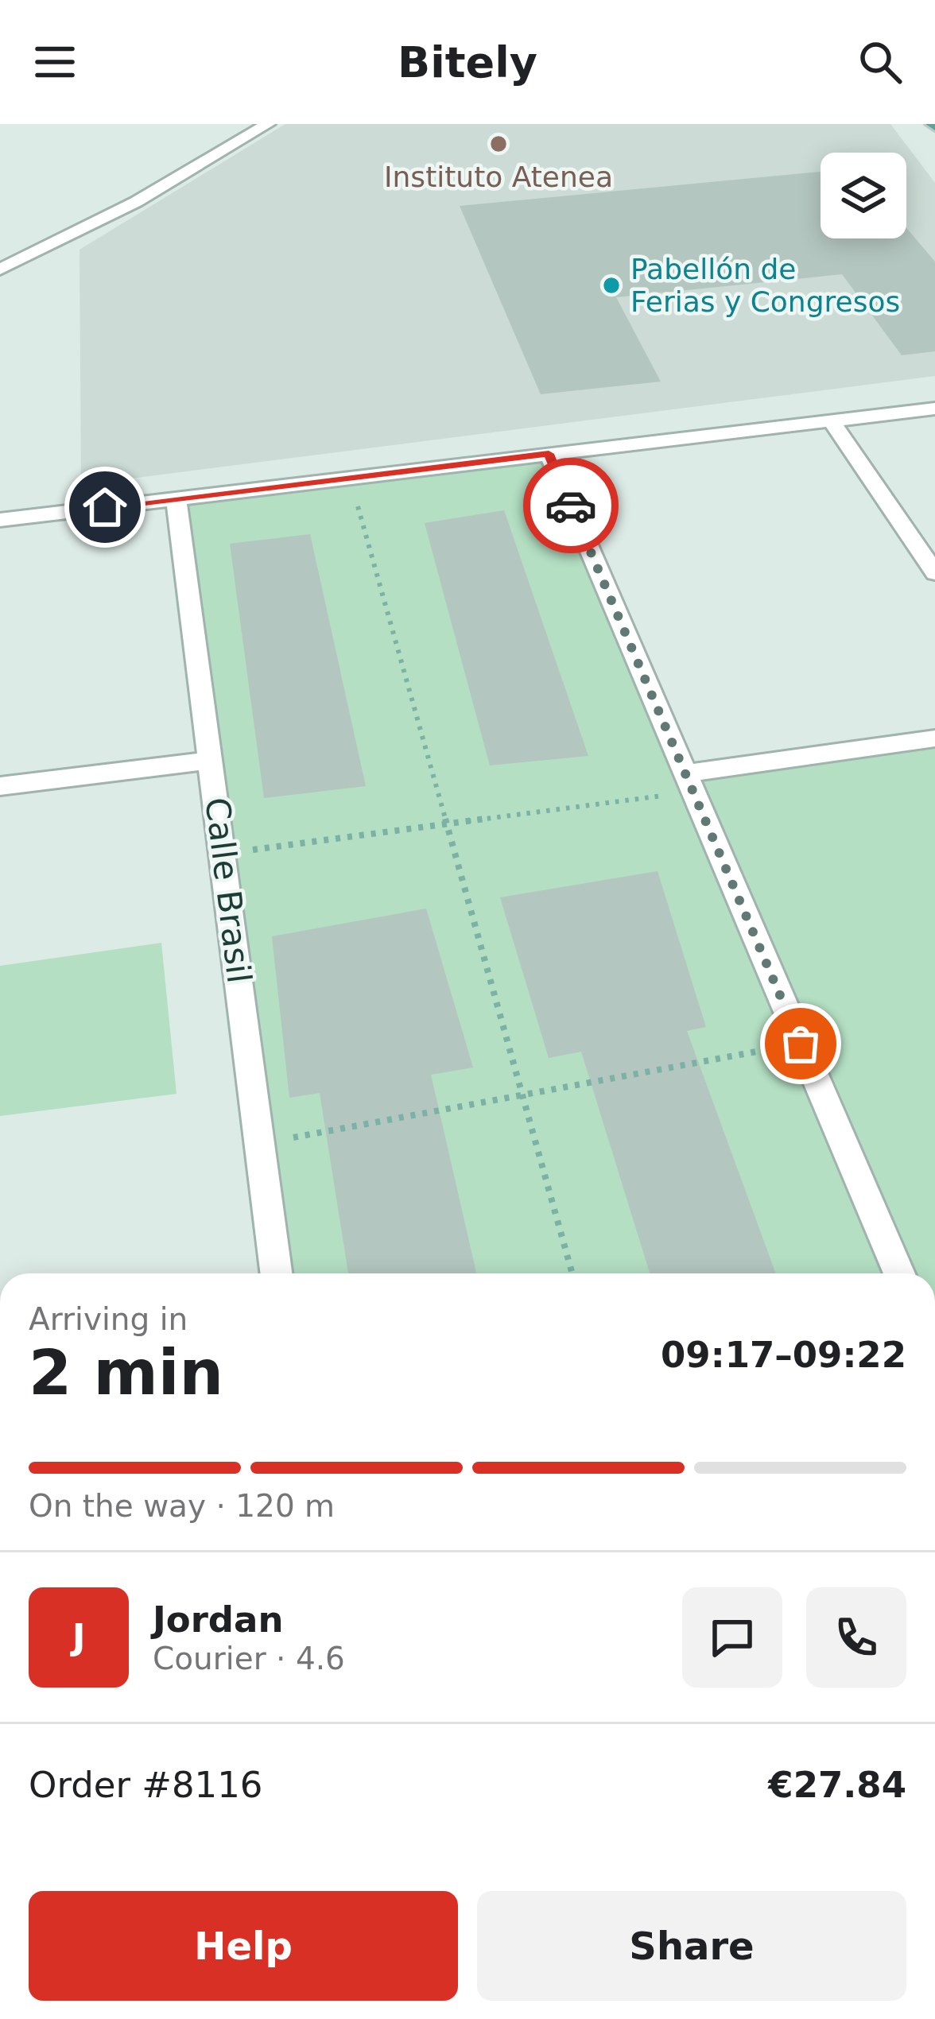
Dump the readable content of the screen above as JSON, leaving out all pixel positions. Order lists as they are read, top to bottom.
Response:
{
  "streets": {
    "street": ["Calle Brasil"]
  },
  "places": ["Instituto Atenea", "Pabellón de Ferias y Congresos"],
  "page": {
    "header": "Bitely",
    "heading": ["2 min", "Arriving in", "09:17–09:22"],
    "panel": [
      "Jordan",
      "Courier · 4.6",
      "Order #8116",
      "€27.84"
    ],
    "bar": "On the way · 120 m",
    "round": "J",
    "buttons": ["Help", "Share"]
  }
}
